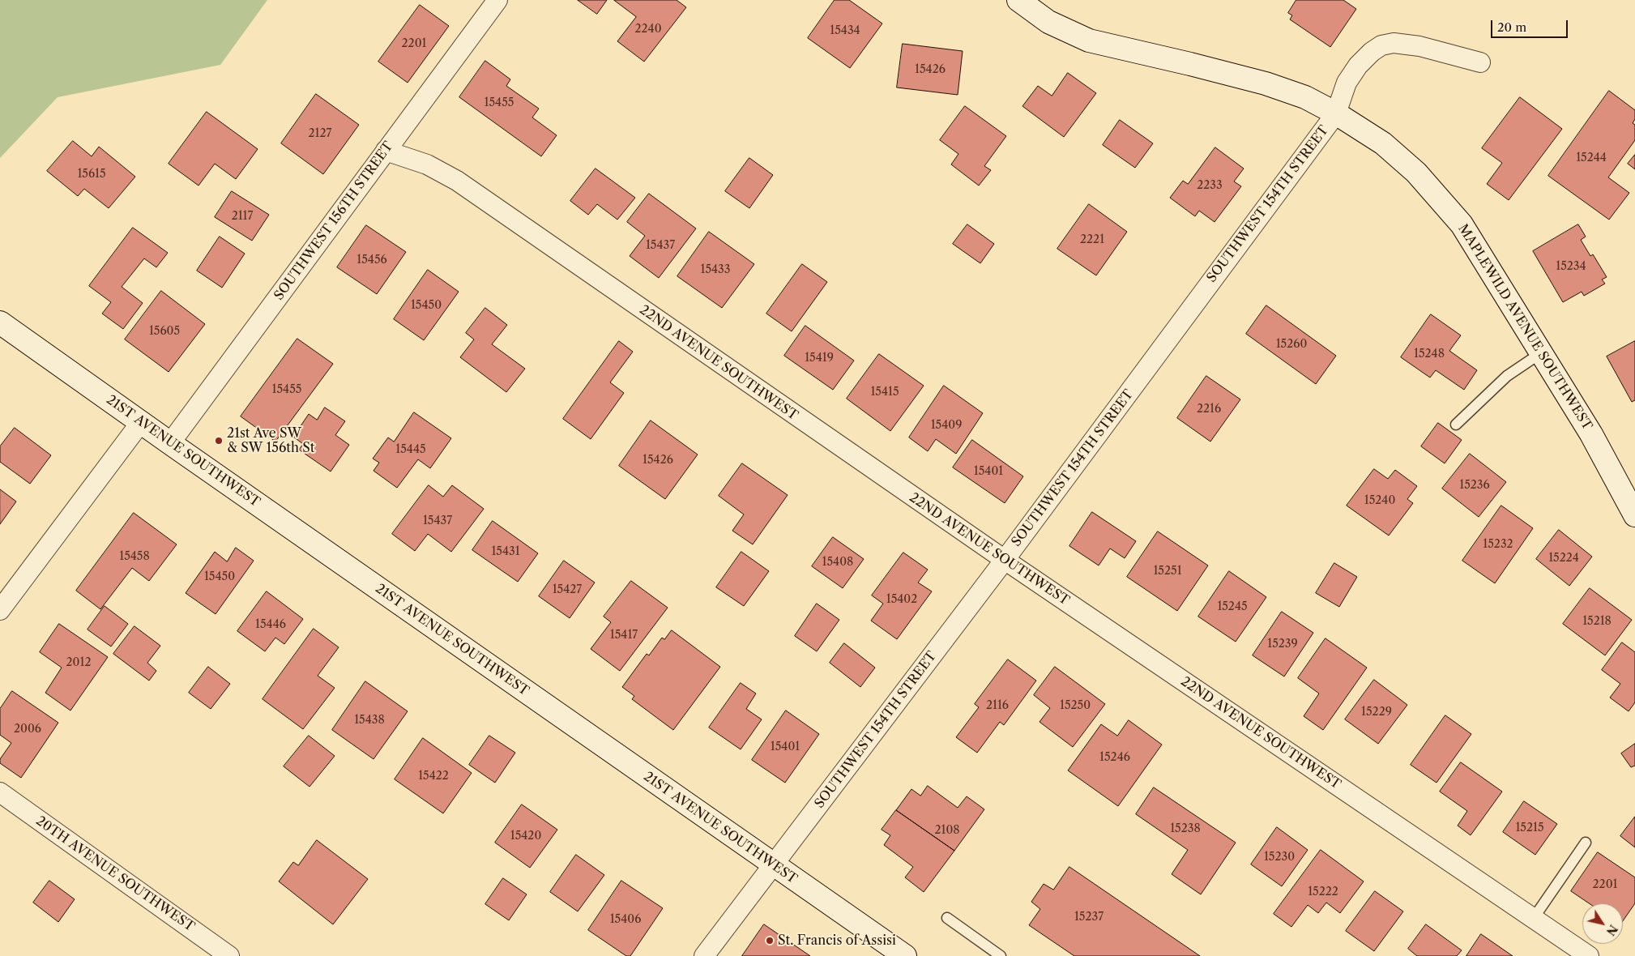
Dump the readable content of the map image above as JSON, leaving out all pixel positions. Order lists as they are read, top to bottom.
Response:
{
  "streets": {
    "street": [
      "SOUTHWEST 154TH STREET",
      "SOUTHWEST 156TH STREET",
      "MAPLEWILD AVENUE SOUTHWEST",
      "22ND AVENUE SOUTHWEST",
      "21ST AVENUE SOUTHWEST",
      "20TH AVENUE SOUTHWEST"
    ]
  },
  "crossings": [
    ["SOUTHWEST 154TH STREET", "MAPLEWILD AVENUE SOUTHWEST"],
    ["SOUTHWEST 154TH STREET", "22ND AVENUE SOUTHWEST"],
    ["SOUTHWEST 154TH STREET", "21ST AVENUE SOUTHWEST"],
    ["SOUTHWEST 156TH STREET", "22ND AVENUE SOUTHWEST"],
    ["SOUTHWEST 156TH STREET", "21ST AVENUE SOUTHWEST"]
  ],
  "places": ["21st Ave SW & SW 156th St", "St. Francis of Assisi"],
  "house_numbers": [
    "2240",
    "15434",
    "2201",
    "15426",
    "15455",
    "2127",
    "15244",
    "15615",
    "2233",
    "2117",
    "2221",
    "15437",
    "15456",
    "15234",
    "15433",
    "15450",
    "15605",
    "15260",
    "15248",
    "15419",
    "15455",
    "15415",
    "2216",
    "15409",
    "15445",
    "15426",
    "15401",
    "15236",
    "15240",
    "15437",
    "15232",
    "15431",
    "15458",
    "15224",
    "15408",
    "15251",
    "15450",
    "15427",
    "15402",
    "15245",
    "15218",
    "15446",
    "15417",
    "15239",
    "2012",
    "2116",
    "15250",
    "15229",
    "15438",
    "2006",
    "15401",
    "15246",
    "15422",
    "15215",
    "15238",
    "2108",
    "15420",
    "15230",
    "2201",
    "15222",
    "15237",
    "15406"
  ],
  "scale_bar": "20 m",
  "north": "bottom right"
}
